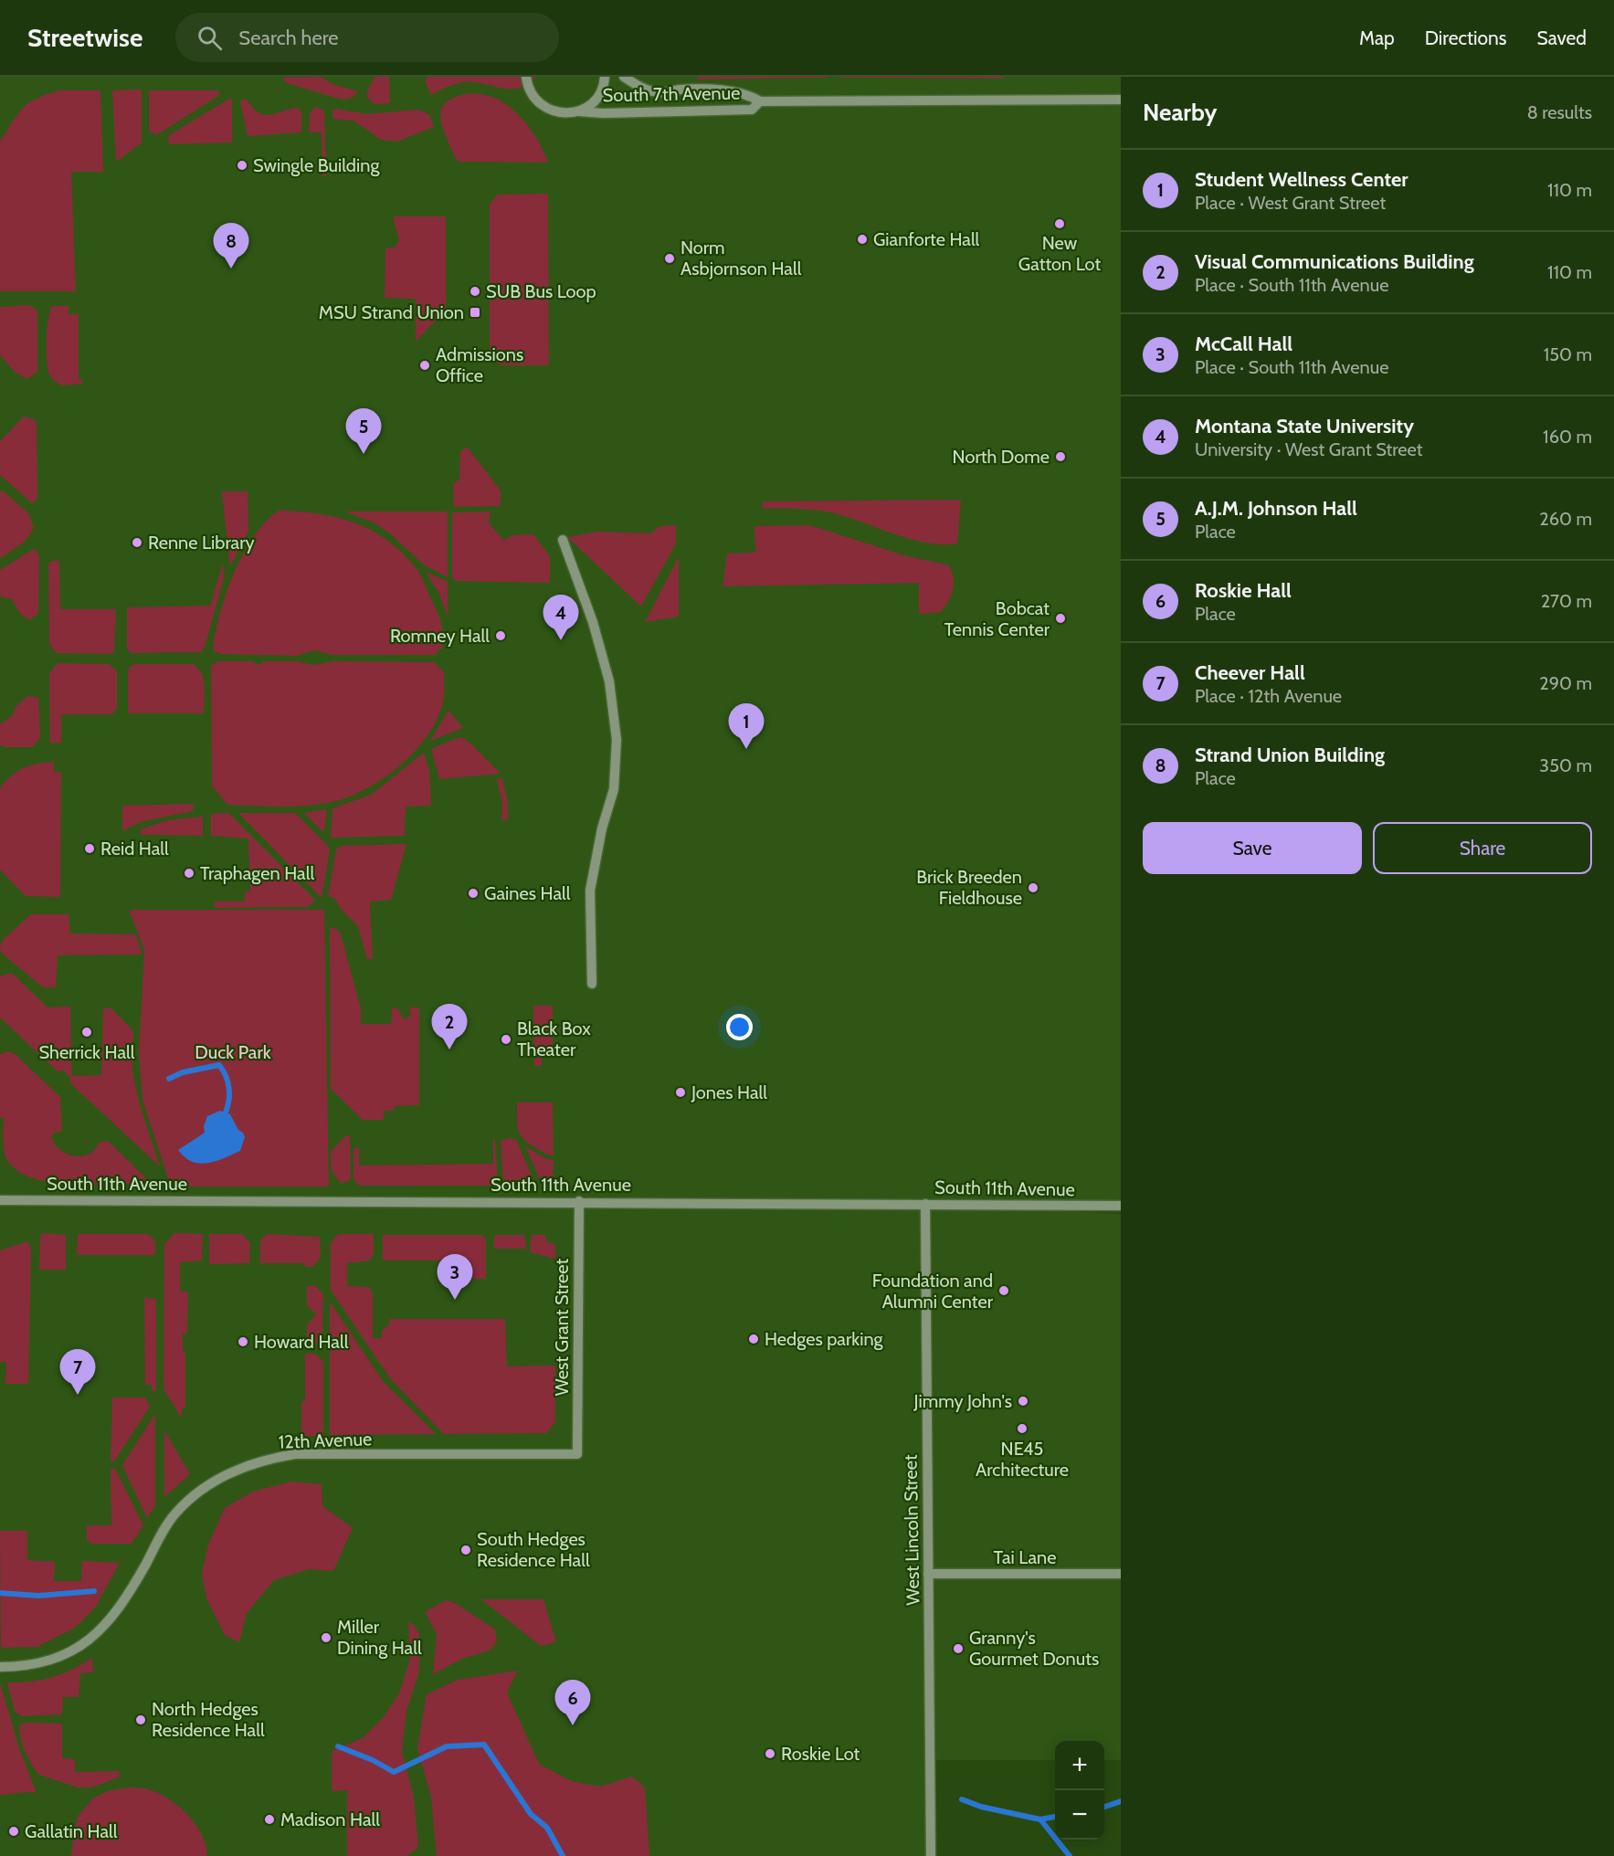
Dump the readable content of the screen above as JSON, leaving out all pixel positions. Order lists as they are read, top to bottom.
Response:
{
  "streets": {
    "street": [
      "South 7th Avenue",
      "South 11th Avenue",
      "West Grant Street",
      "12th Avenue",
      "West Lincoln Street",
      "Tai Lane"
    ]
  },
  "crossings": [
    ["South 11th Avenue", "West Grant Street"],
    ["South 11th Avenue", "West Lincoln Street"],
    ["West Grant Street", "12th Avenue"],
    ["West Lincoln Street", "Tai Lane"]
  ],
  "parks": ["Duck Park"],
  "places": {
    "other": [
      "Swingle Building",
      "New Gatton Lot",
      "Gianforte Hall",
      "Norm Asbjornson Hall",
      "SUB Bus Loop",
      "Admissions Office",
      "North Dome",
      "Renne Library",
      "Bobcat Tennis Center",
      "Romney Hall",
      "Reid Hall",
      "Traphagen Hall",
      "Brick Breeden Fieldhouse",
      "Gaines Hall",
      "Sherrick Hall",
      "Black Box Theater",
      "Jones Hall",
      "Foundation and Alumni Center",
      "Hedges parking",
      "Howard Hall",
      "Jimmy John's",
      "NE45 Architecture",
      "South Hedges Residence Hall",
      "Miller Dining Hall",
      "Granny's Gourmet Donuts",
      "North Hedges Residence Hall",
      "Roskie Lot",
      "Madison Hall",
      "Gallatin Hall"
    ],
    "transit": ["MSU Strand Union"]
  },
  "page": {
    "header": "Streetwise",
    "search": "Search here",
    "nav": ["Map", "Directions", "Saved"],
    "heading": ["Nearby", "8 results"],
    "list": [
      {
        "mark": "1",
        "name": "Student Wellness Center",
        "note": "Place · West Grant Street",
        "value": "110 m"
      },
      {
        "mark": "2",
        "name": "Visual Communications Building",
        "note": "Place · South 11th Avenue",
        "value": "110 m"
      },
      {
        "mark": "3",
        "name": "McCall Hall",
        "note": "Place · South 11th Avenue",
        "value": "150 m"
      },
      {
        "mark": "4",
        "name": "Montana State University",
        "note": "University · West Grant Street",
        "value": "160 m"
      },
      {
        "mark": "5",
        "name": "A.J.M. Johnson Hall",
        "note": "Place",
        "value": "260 m"
      },
      {
        "mark": "6",
        "name": "Roskie Hall",
        "note": "Place",
        "value": "270 m"
      },
      {
        "mark": "7",
        "name": "Cheever Hall",
        "note": "Place · 12th Avenue",
        "value": "290 m"
      },
      {
        "mark": "8",
        "name": "Strand Union Building",
        "note": "Place",
        "value": "350 m"
      }
    ],
    "pins": [
      "8",
      "5",
      "4",
      "1",
      "2",
      "3",
      "7",
      "6"
    ],
    "buttons": ["Save", "Share"],
    "map_buttons": ["+", "−"]
  }
}
